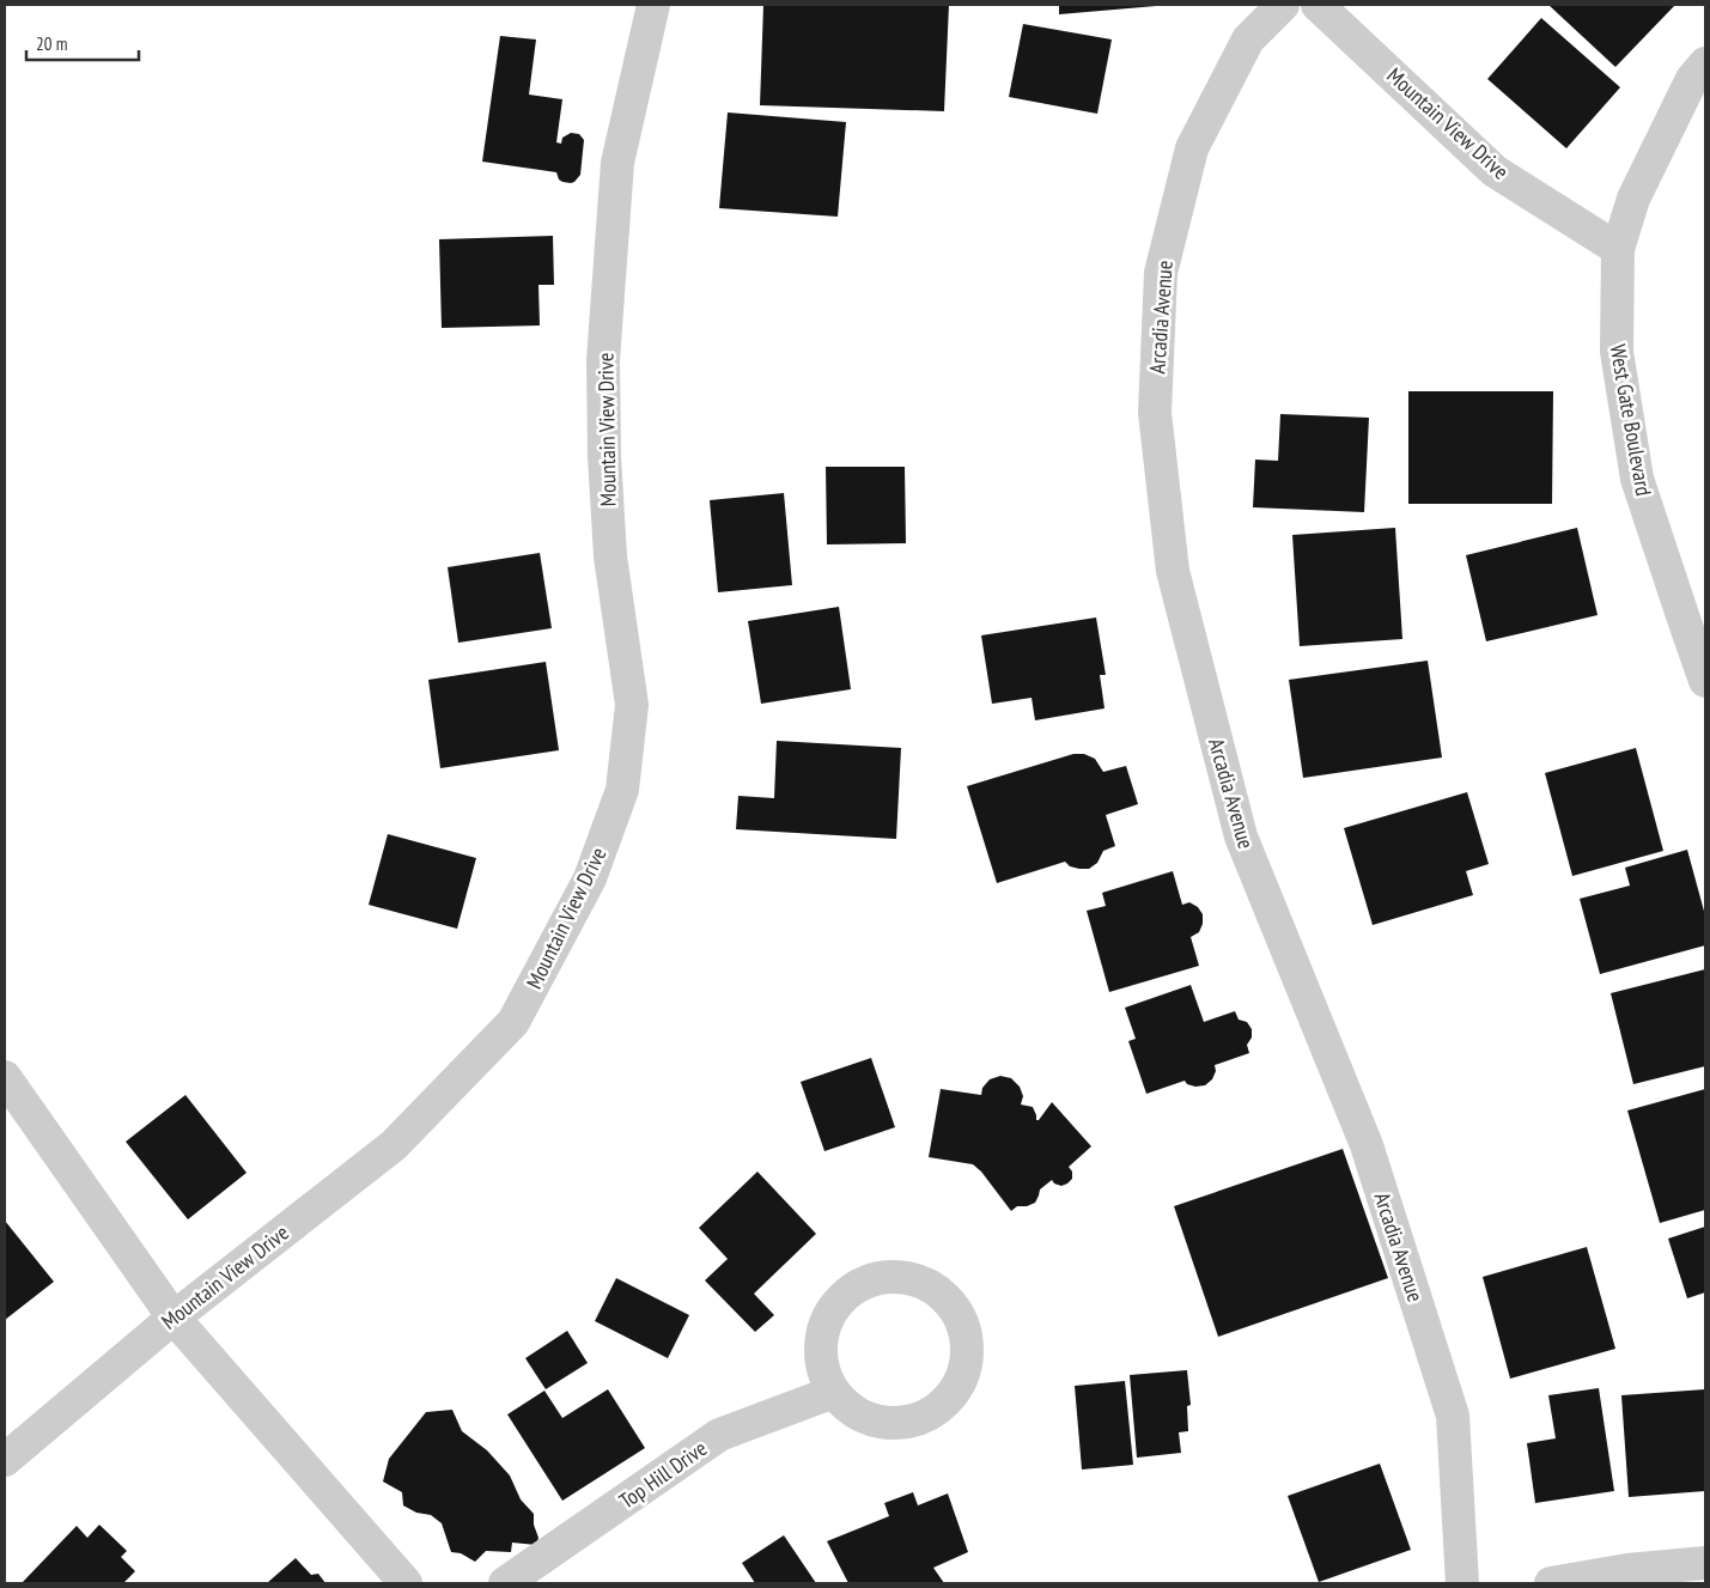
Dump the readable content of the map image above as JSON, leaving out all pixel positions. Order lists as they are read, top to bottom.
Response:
{
  "streets": {
    "street": [
      "Mountain View Drive",
      "Arcadia Avenue",
      "West Gate Boulevard",
      "Top Hill Drive"
    ]
  },
  "crossings": [
    ["Mountain View Drive", "West Gate Boulevard"]
  ],
  "scale_bar": "20 m"
}
